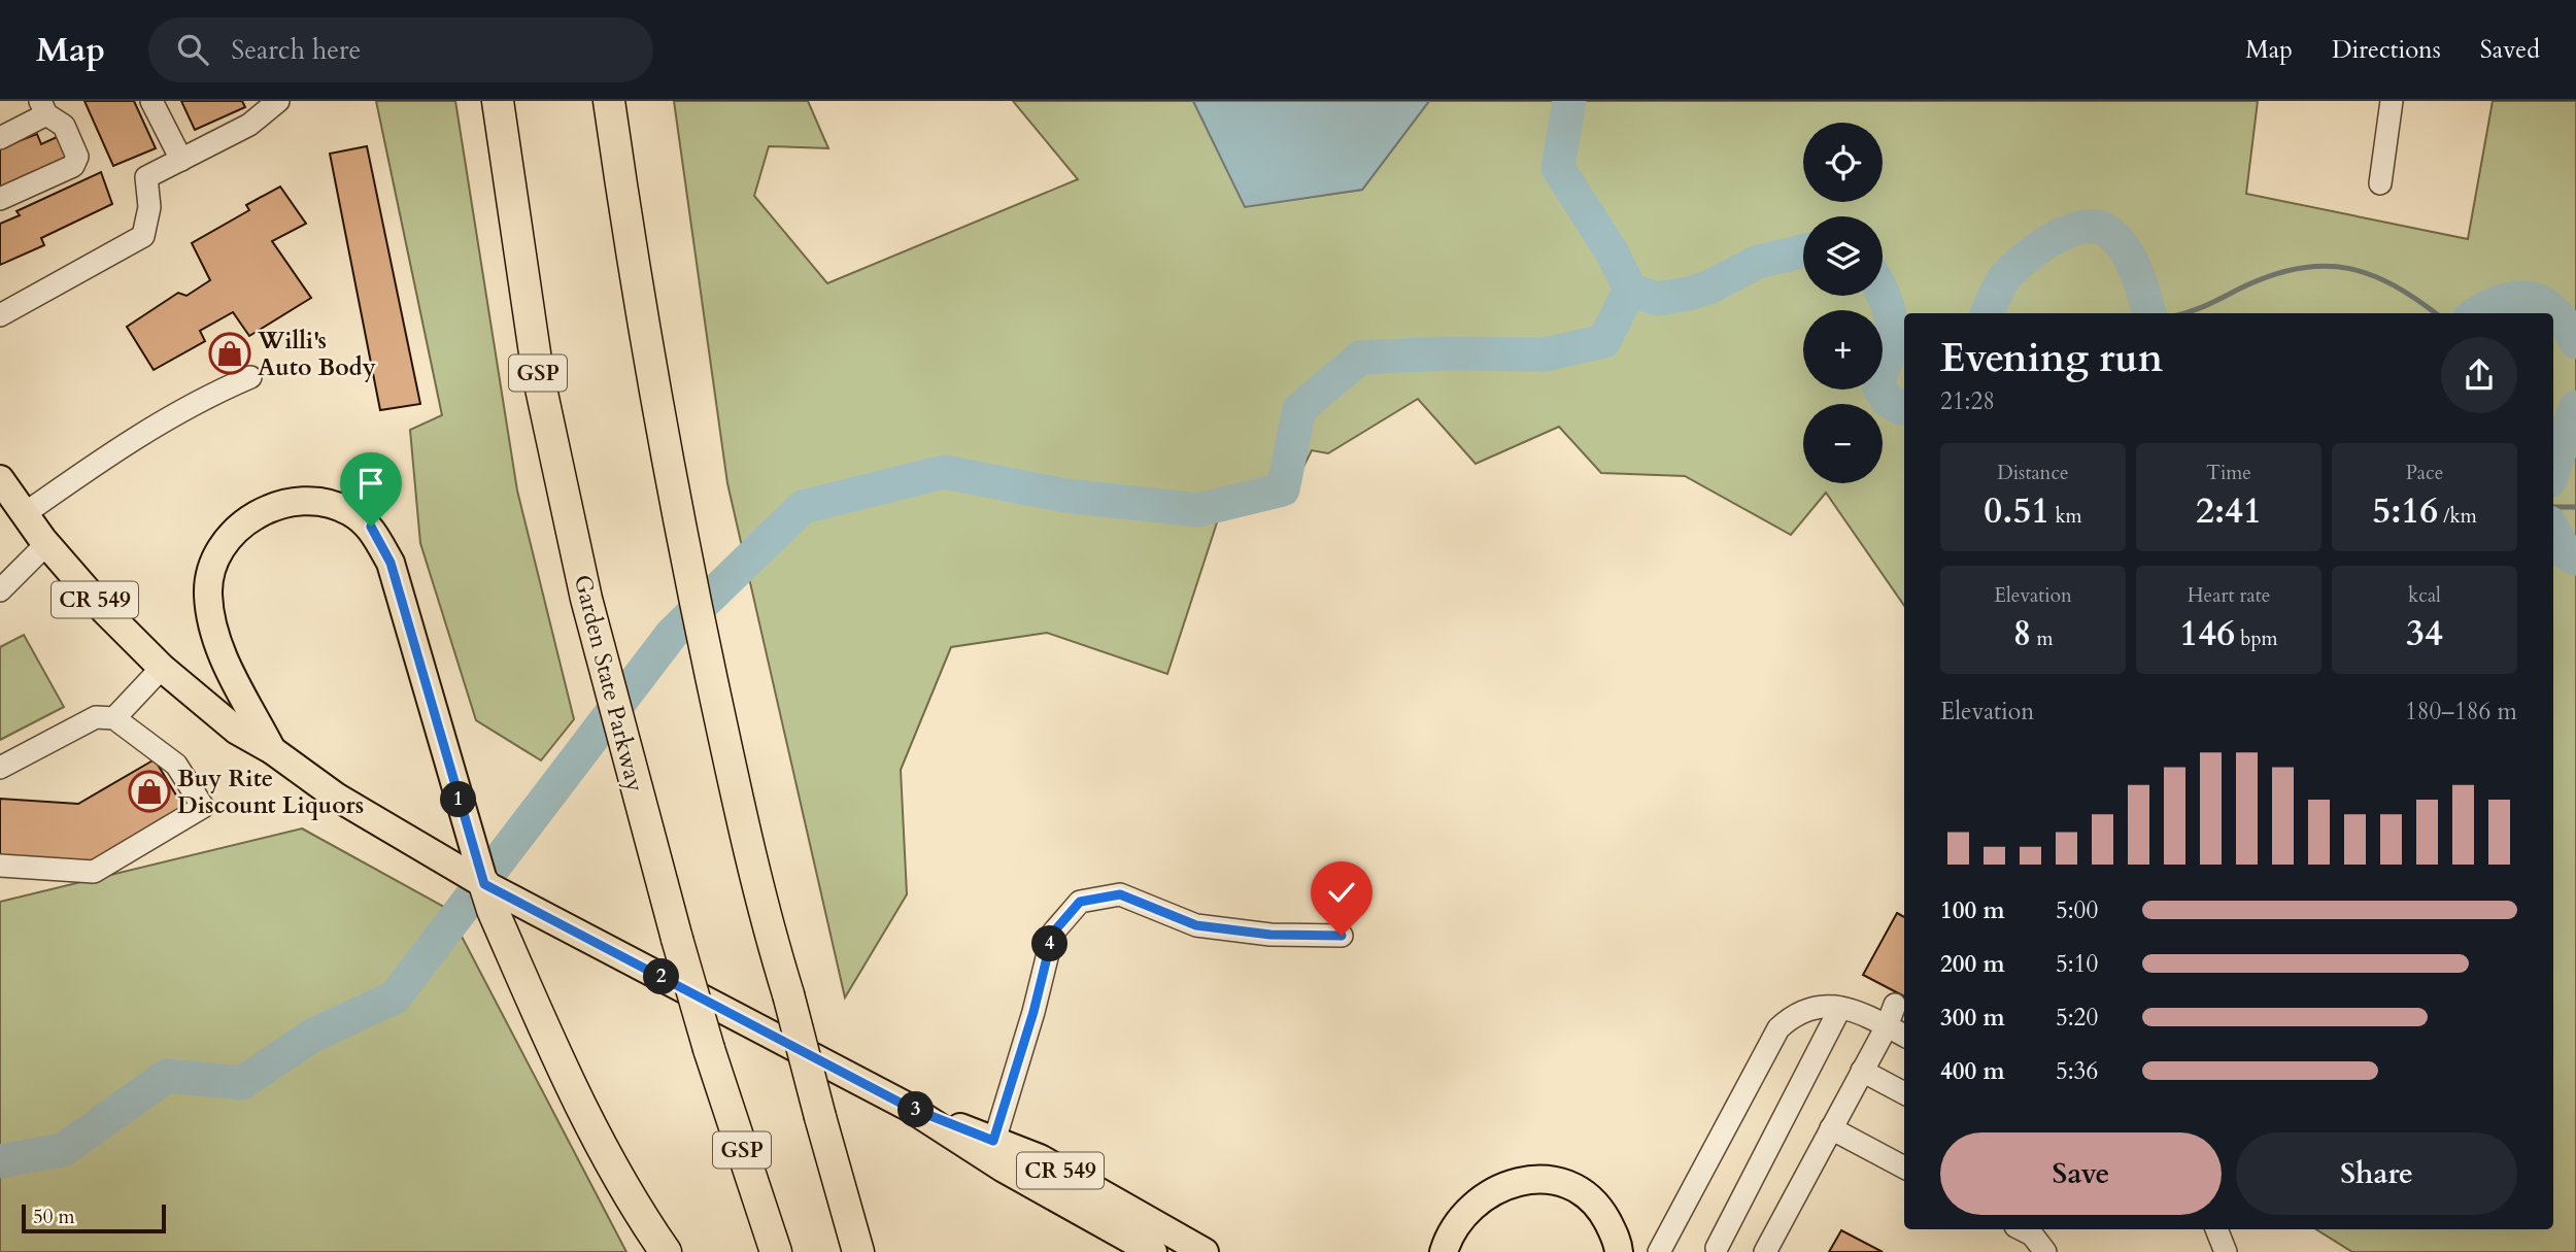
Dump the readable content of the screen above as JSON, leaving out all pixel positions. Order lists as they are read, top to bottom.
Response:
{
  "streets": {
    "highway": ["GSP", "Garden State Parkway"],
    "main road": ["CR 549"]
  },
  "places": {
    "shop": ["Willi's Auto Body", "Buy Rite Discount Liquors"]
  },
  "scale_bar": "50 m",
  "page": {
    "header": "Map",
    "search": "Search here",
    "nav": ["Map", "Directions", "Saved"],
    "map_buttons": ["+", "−"],
    "heading": ["Evening run", "21:28"],
    "stats": [
      ["Distance", "0.51 km"],
      ["Time", "2:41"],
      ["Pace", "5:16 /km"],
      ["Elevation", "8 m"],
      ["Heart rate", "146 bpm"],
      ["kcal", "34"]
    ],
    "chart": ["Elevation", "180–186 m"],
    "pins": [
      "1",
      "4",
      "2",
      "3"
    ],
    "list": [
      {
        "name": "100 m",
        "note": "5:00"
      },
      {
        "name": "200 m",
        "note": "5:10"
      },
      {
        "name": "300 m",
        "note": "5:20"
      },
      {
        "name": "400 m",
        "note": "5:36"
      }
    ],
    "buttons": ["Save", "Share"],
    "scale": "50 m"
  }
}
